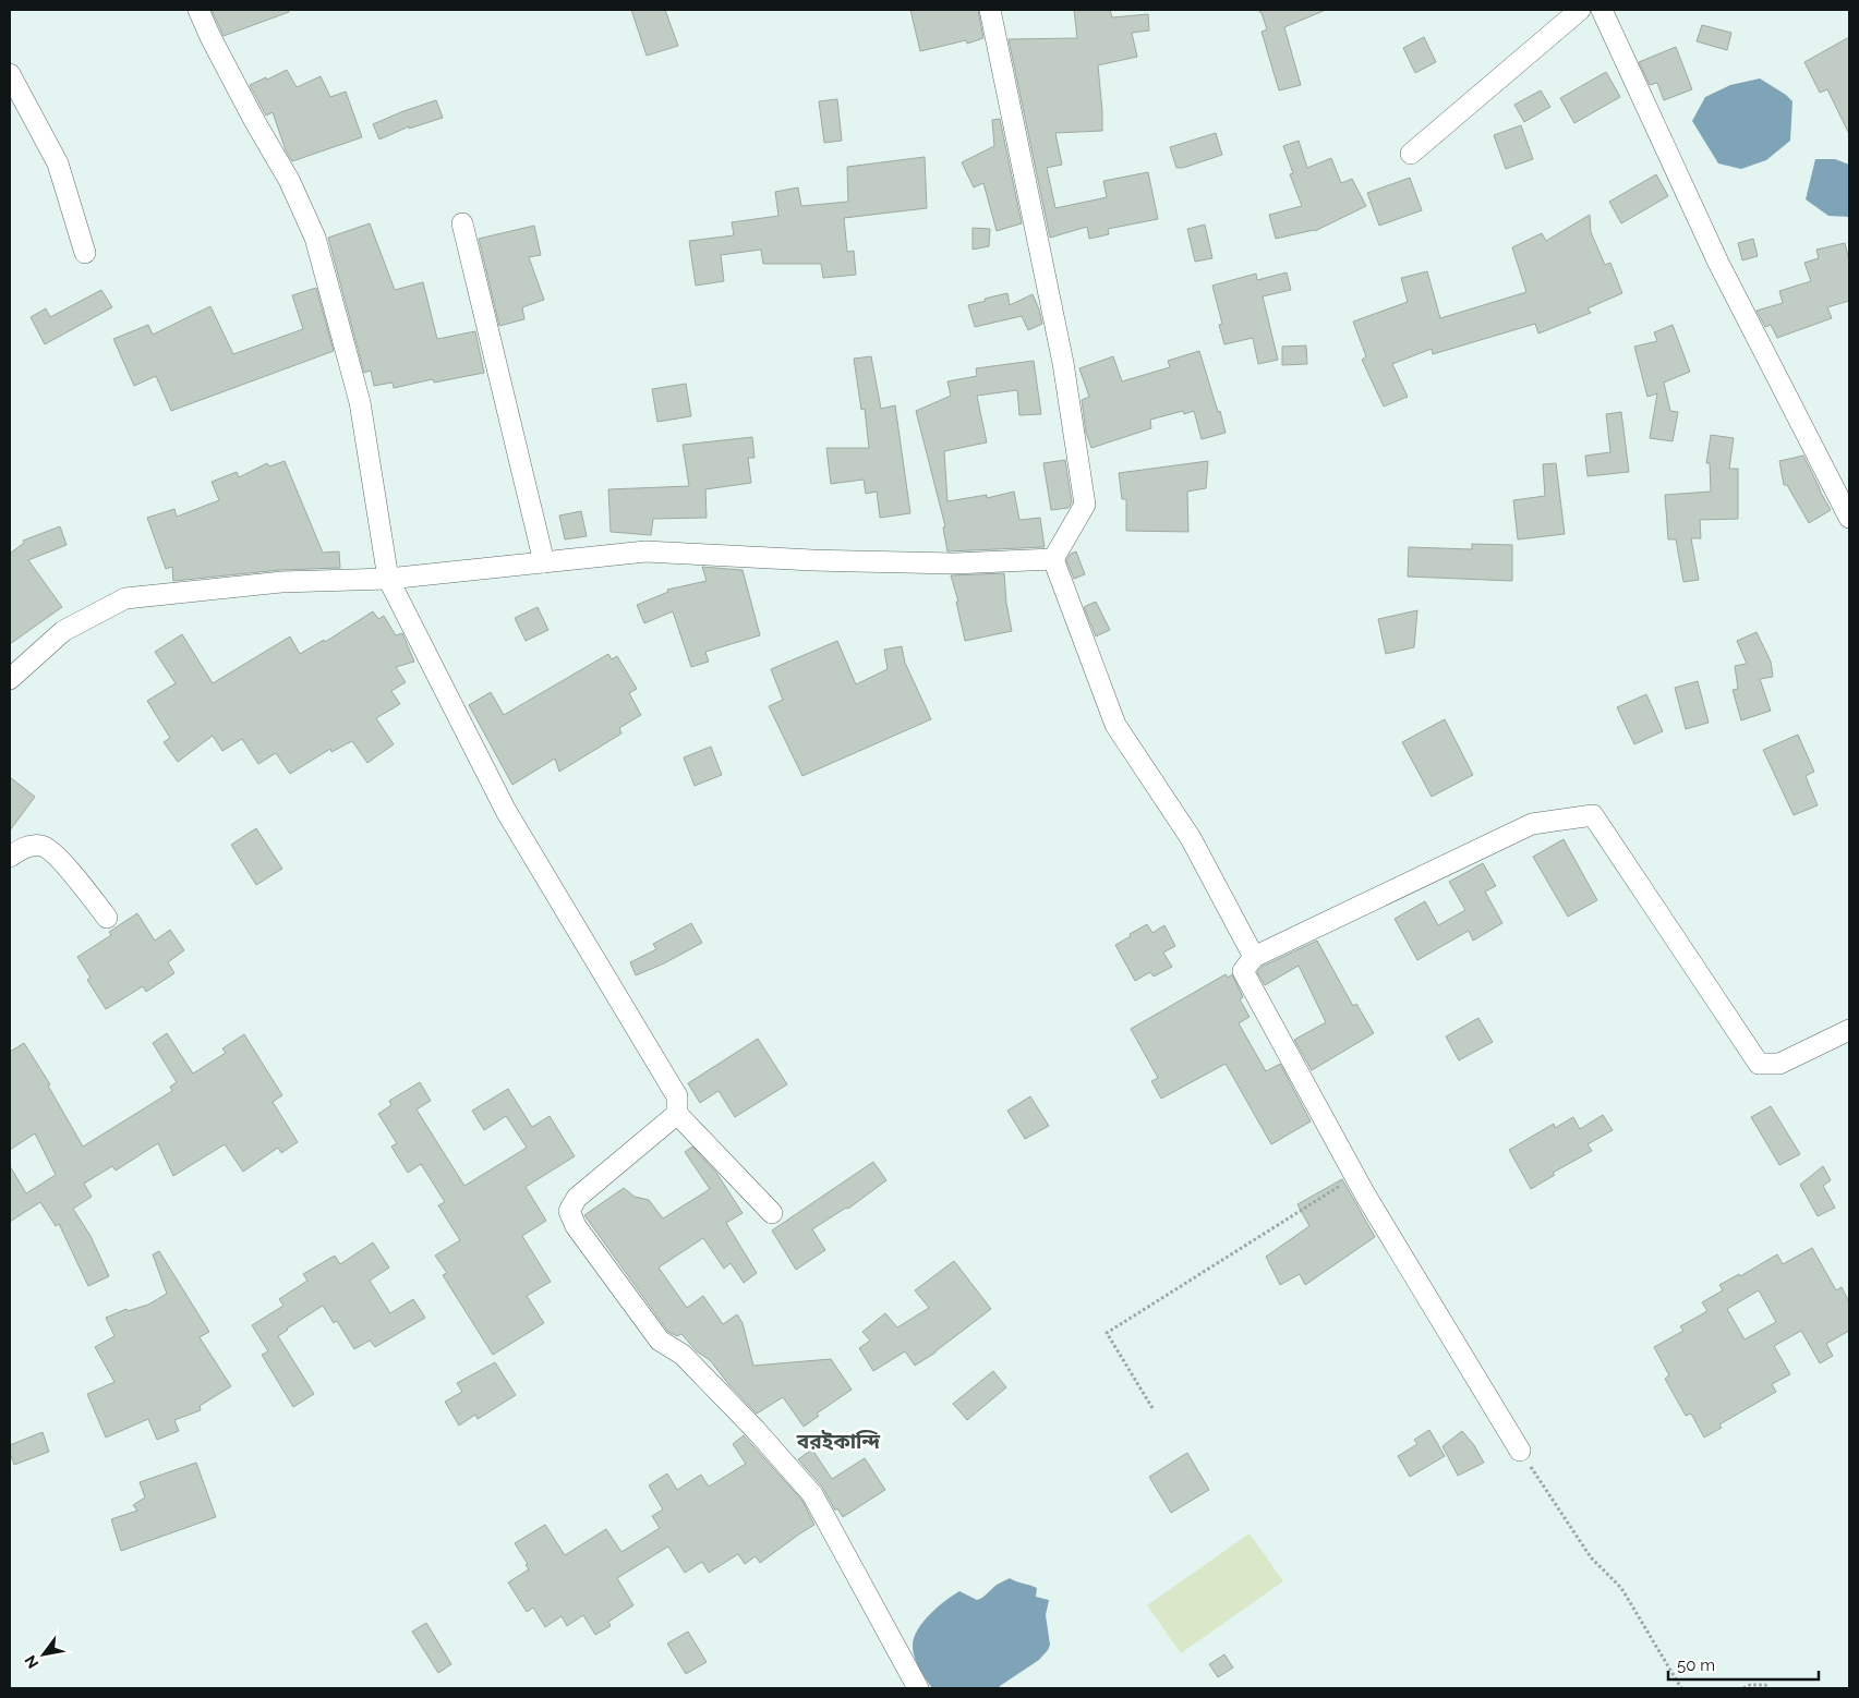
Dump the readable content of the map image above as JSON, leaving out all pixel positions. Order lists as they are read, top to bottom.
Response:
{
  "districts": ["বরইকান্দি"],
  "scale_bar": "50 m",
  "north": "bottom left"
}
